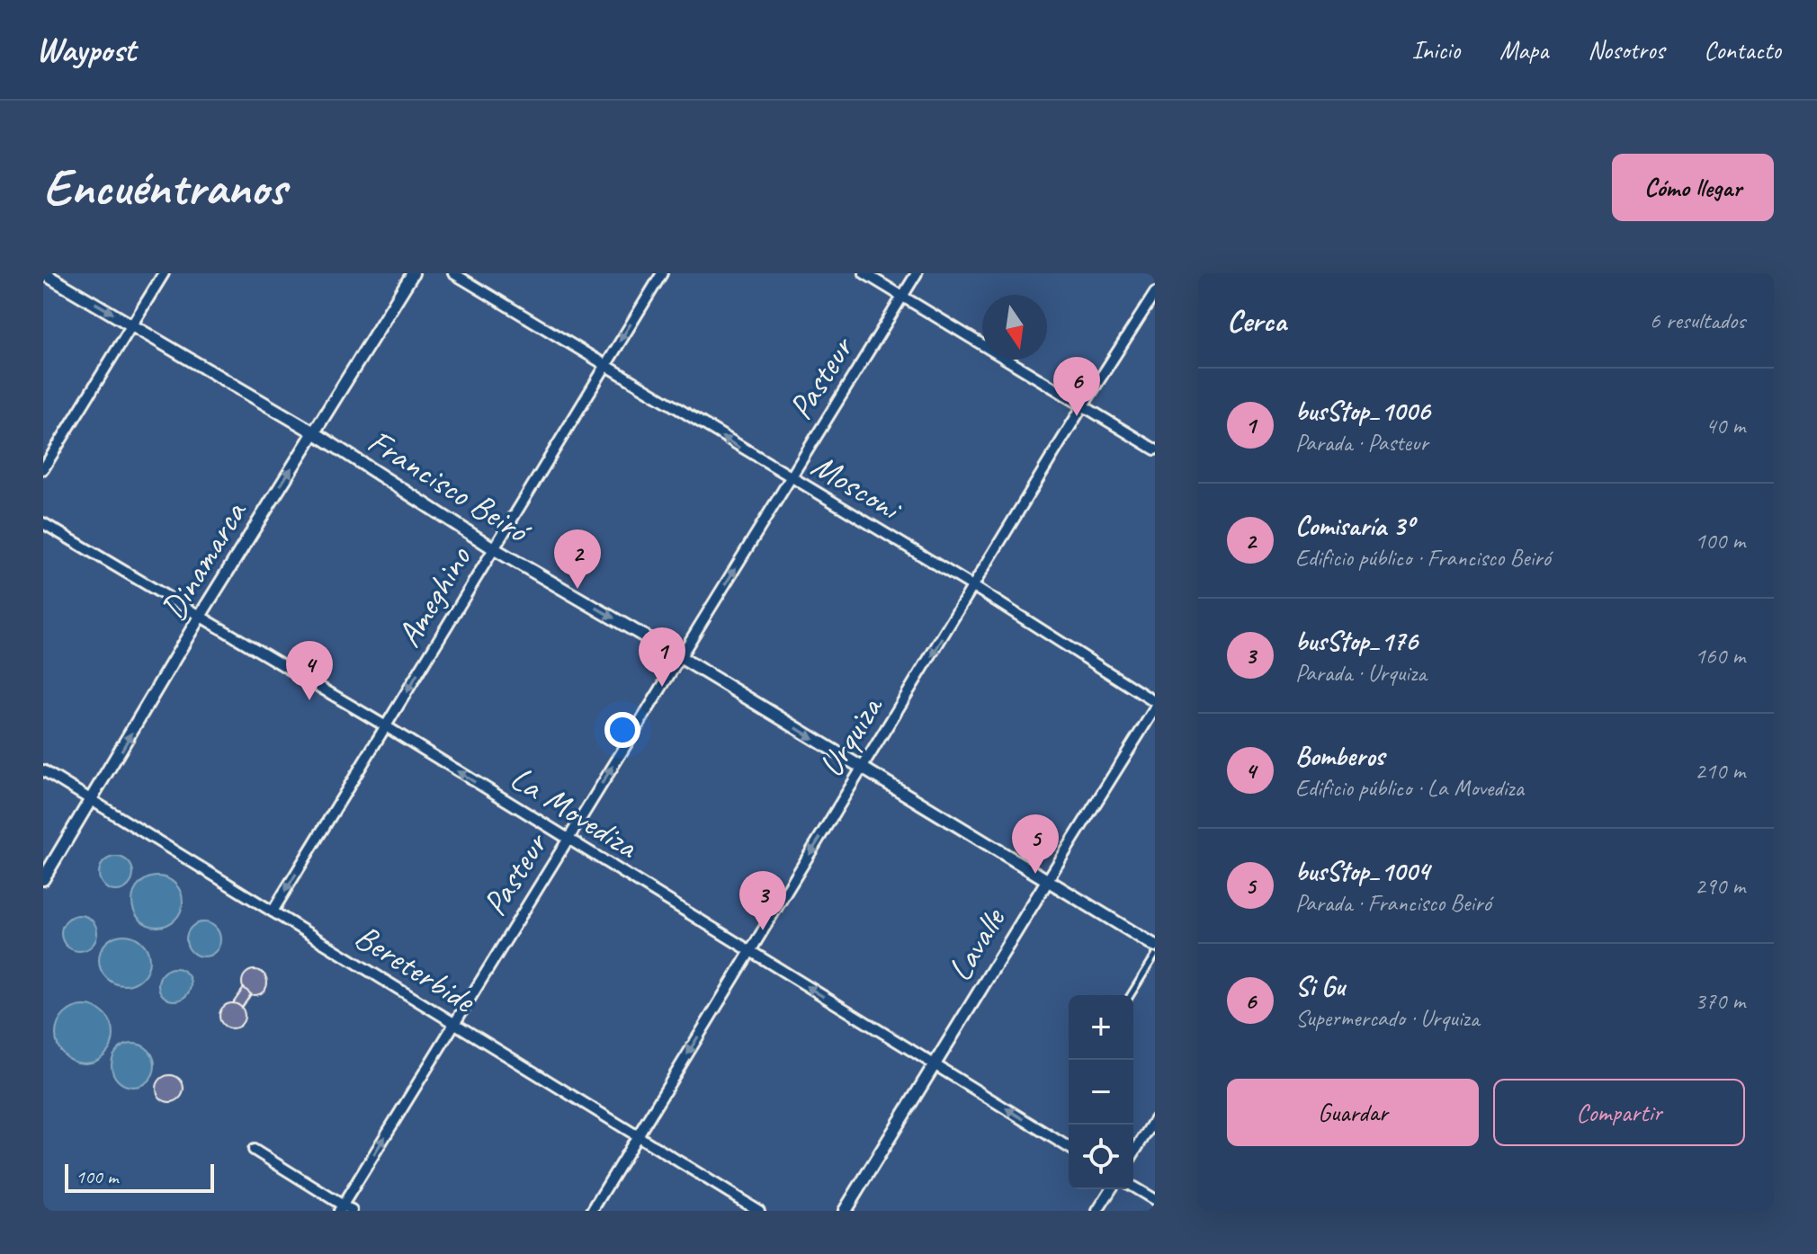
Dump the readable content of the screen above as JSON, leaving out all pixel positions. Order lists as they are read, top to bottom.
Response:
{
  "streets": {
    "street": [
      "Pasteur",
      "Francisco Beiró",
      "Mosconi",
      "Dinamarca",
      "Ameghino",
      "Urquiza",
      "La Movediza",
      "Lavalle",
      "Bereterbide"
    ]
  },
  "crossings": [
    ["Pasteur", "Francisco Beiró"],
    ["Pasteur", "Mosconi"],
    ["Pasteur", "La Movediza"],
    ["Pasteur", "Bereterbide"],
    ["Francisco Beiró", "Dinamarca"],
    ["Francisco Beiró", "Ameghino"],
    ["Francisco Beiró", "Urquiza"],
    ["Francisco Beiró", "Lavalle"],
    ["Mosconi", "Ameghino"],
    ["Mosconi", "Urquiza"],
    ["Dinamarca", "La Movediza"],
    ["Dinamarca", "Bereterbide"],
    ["Ameghino", "La Movediza"],
    ["Ameghino", "Bereterbide"],
    ["Urquiza", "La Movediza"],
    ["Urquiza", "Bereterbide"],
    ["La Movediza", "Lavalle"]
  ],
  "one_way": [
    "Pasteur",
    "Francisco Beiró",
    "Dinamarca",
    "Ameghino",
    "Urquiza",
    "La Movediza"
  ],
  "scale_bar": "100 m",
  "north": "bottom",
  "page": {
    "header": "Waypost",
    "nav": [
      "Inicio",
      "Mapa",
      "Nosotros",
      "Contacto"
    ],
    "buttons": [
      "Cómo llegar",
      ["Guardar", "Compartir"]
    ],
    "title": "Encuéntranos",
    "heading": ["Cerca", "6 resultados"],
    "pins": [
      "6",
      "2",
      "1",
      "4",
      "5",
      "3"
    ],
    "list": [
      {
        "mark": "1",
        "name": "busStop_1006",
        "note": "Parada · Pasteur",
        "value": "40 m"
      },
      {
        "mark": "2",
        "name": "Comisaría 3º",
        "note": "Edificio público · Francisco Beiró",
        "value": "100 m"
      },
      {
        "mark": "3",
        "name": "busStop_176",
        "note": "Parada · Urquiza",
        "value": "160 m"
      },
      {
        "mark": "4",
        "name": "Bomberos",
        "note": "Edificio público · La Movediza",
        "value": "210 m"
      },
      {
        "mark": "5",
        "name": "busStop_1004",
        "note": "Parada · Francisco Beiró",
        "value": "290 m"
      },
      {
        "mark": "6",
        "name": "Si Gu",
        "note": "Supermercado · Urquiza",
        "value": "370 m"
      }
    ],
    "map_buttons": ["+", "−"],
    "scale": "100 m"
  }
}
